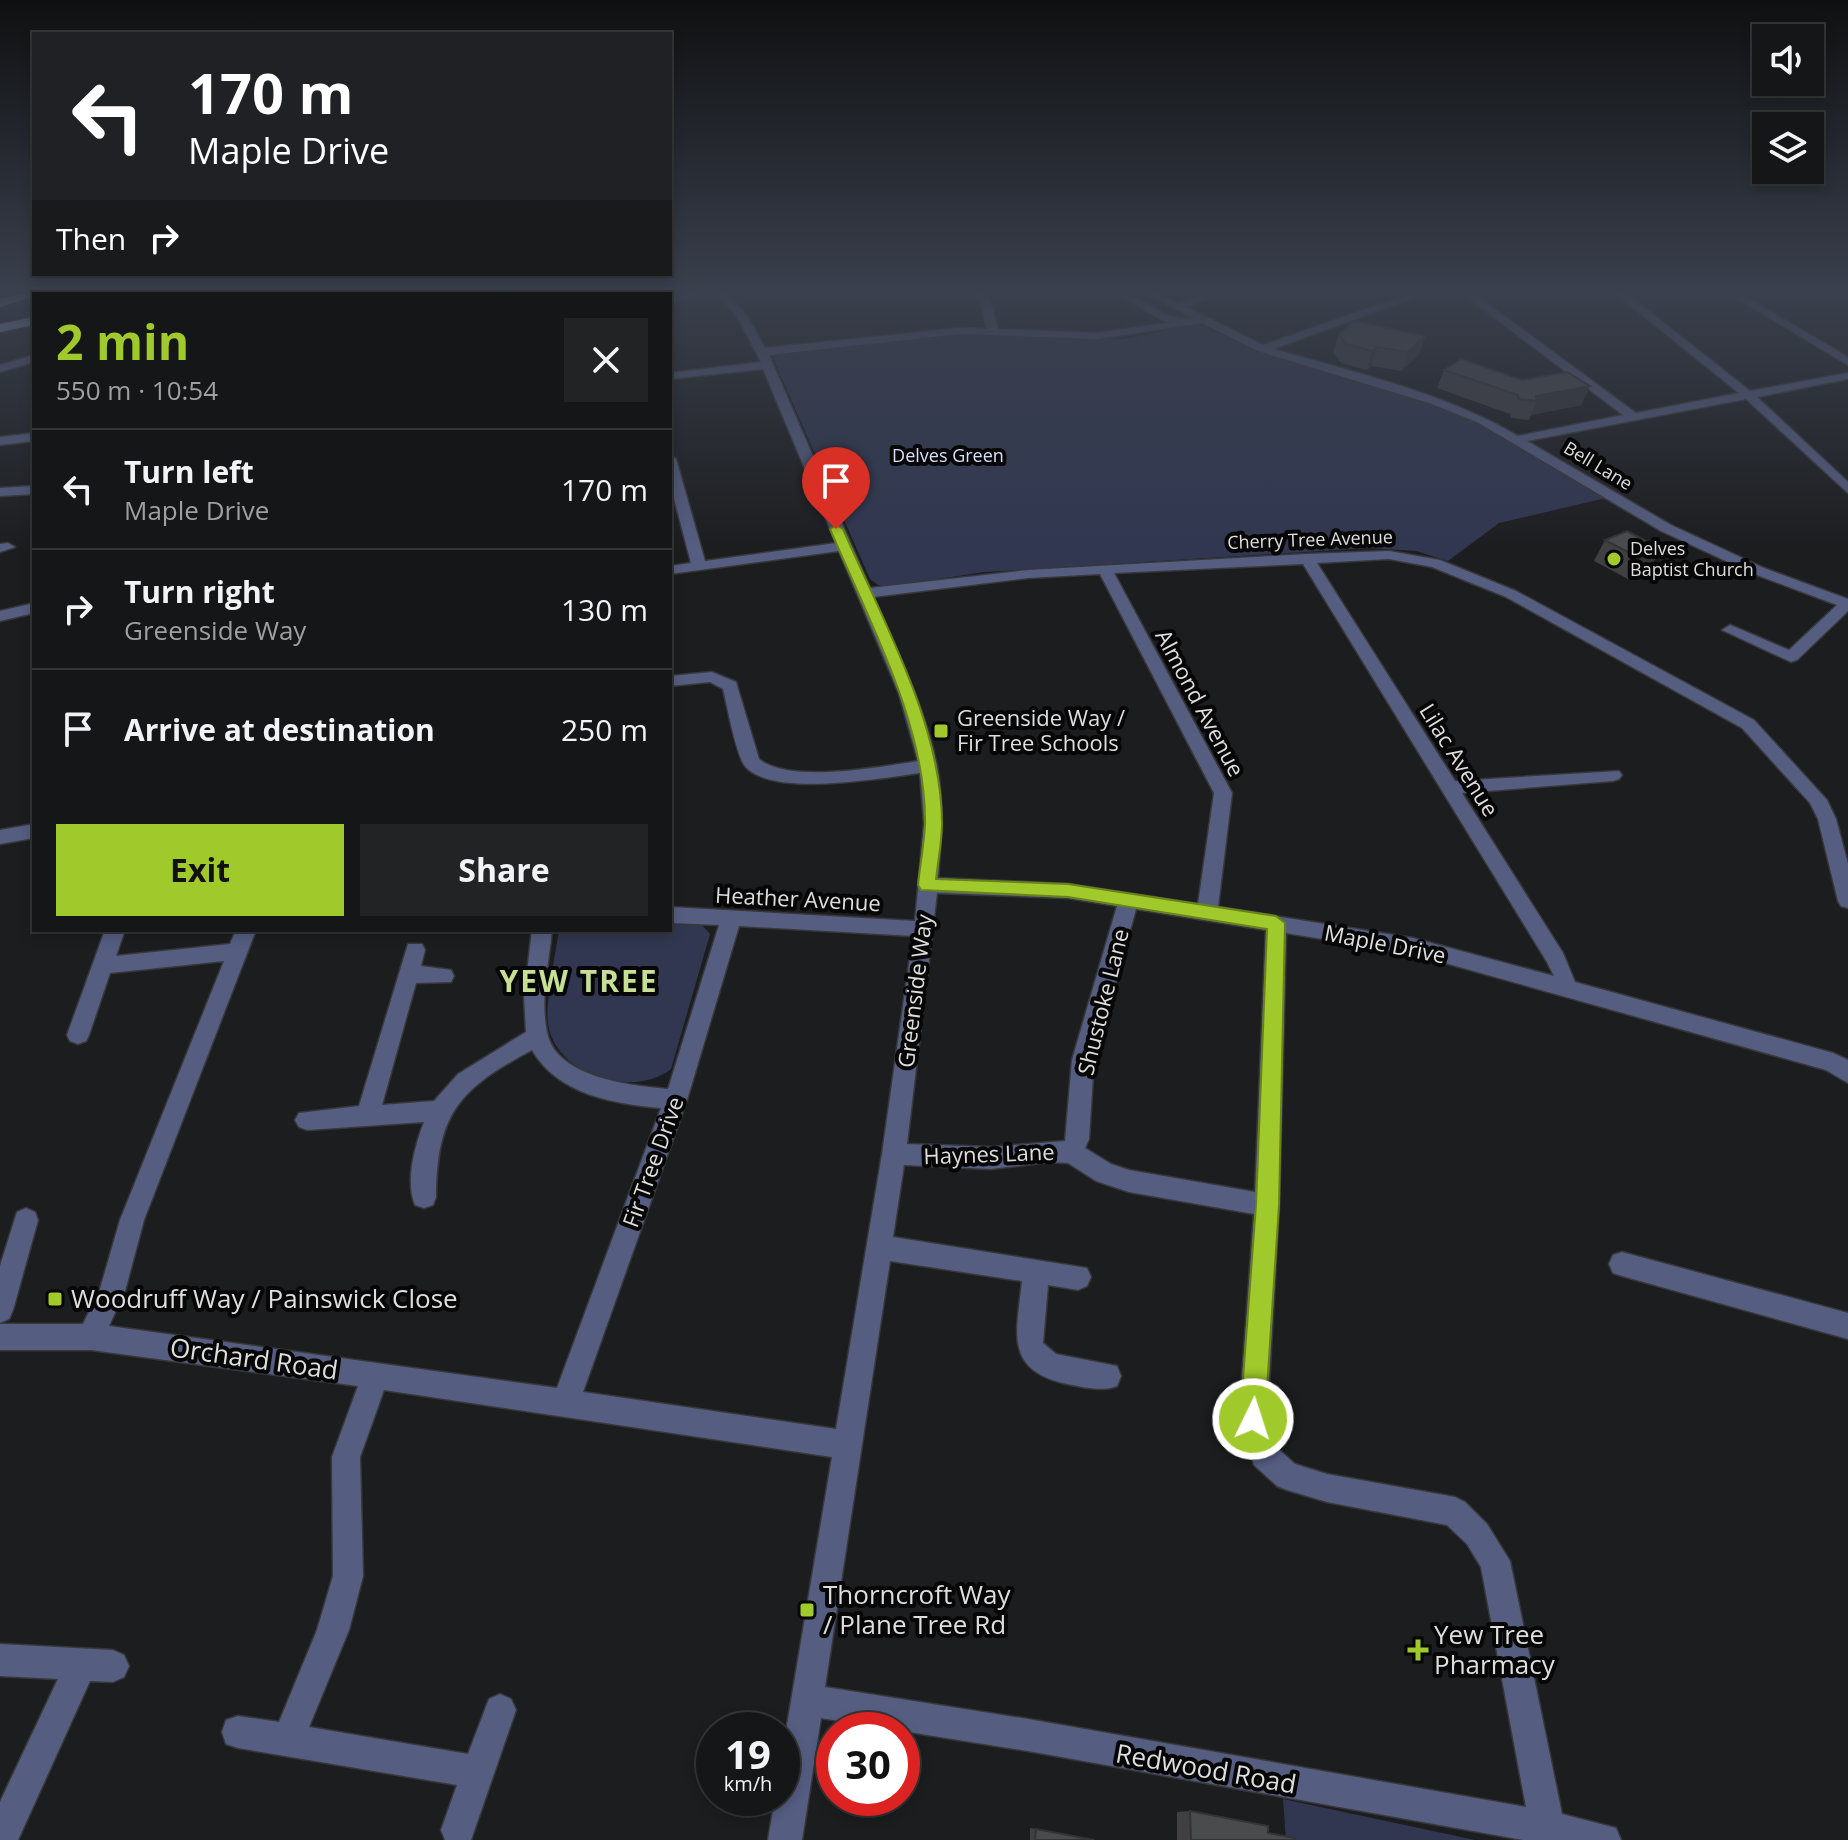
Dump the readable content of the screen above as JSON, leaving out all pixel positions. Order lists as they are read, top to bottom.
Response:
{
  "streets": {
    "street": [
      "Bell Lane",
      "Cherry Tree Avenue",
      "Almond Avenue",
      "Lilac Avenue",
      "Heather Avenue",
      "Maple Drive",
      "Greenside Way",
      "Shustoke Lane",
      "Haynes Lane",
      "Fir Tree Drive",
      "Orchard Road",
      "Redwood Road"
    ]
  },
  "crossings": [
    ["Cherry Tree Avenue", "Almond Avenue"],
    ["Cherry Tree Avenue", "Lilac Avenue"],
    ["Cherry Tree Avenue", "Greenside Way"],
    ["Almond Avenue", "Maple Drive"],
    ["Lilac Avenue", "Maple Drive"],
    ["Heather Avenue", "Greenside Way"],
    ["Heather Avenue", "Fir Tree Drive"],
    ["Maple Drive", "Greenside Way"],
    ["Maple Drive", "Shustoke Lane"],
    ["Greenside Way", "Haynes Lane"],
    ["Greenside Way", "Orchard Road"],
    ["Greenside Way", "Redwood Road"],
    ["Shustoke Lane", "Haynes Lane"],
    ["Fir Tree Drive", "Orchard Road"]
  ],
  "districts": ["YEW TREE"],
  "parks": ["Delves Green"],
  "places": {
    "other": ["Delves Baptist Church"],
    "transit": ["Greenside Way / Fir Tree Schools", "Woodruff Way / Painswick Close", "Thorncroft Way / Plane Tree Rd"],
    "health": ["Yew Tree Pharmacy"]
  },
  "page": {
    "turn": ["170 m", "Maple Drive"],
    "then": "Then",
    "heading": ["2 min", "550 m · 10:54"],
    "list": [
      {
        "name": "Turn left",
        "note": "Maple Drive",
        "value": "170 m"
      },
      {
        "name": "Turn right",
        "note": "Greenside Way",
        "value": "130 m"
      },
      {
        "name": "Arrive at destination",
        "value": "250 m"
      }
    ],
    "buttons": ["Exit", "Share"],
    "speed": "19 km/h",
    "limit": "30"
  }
}
